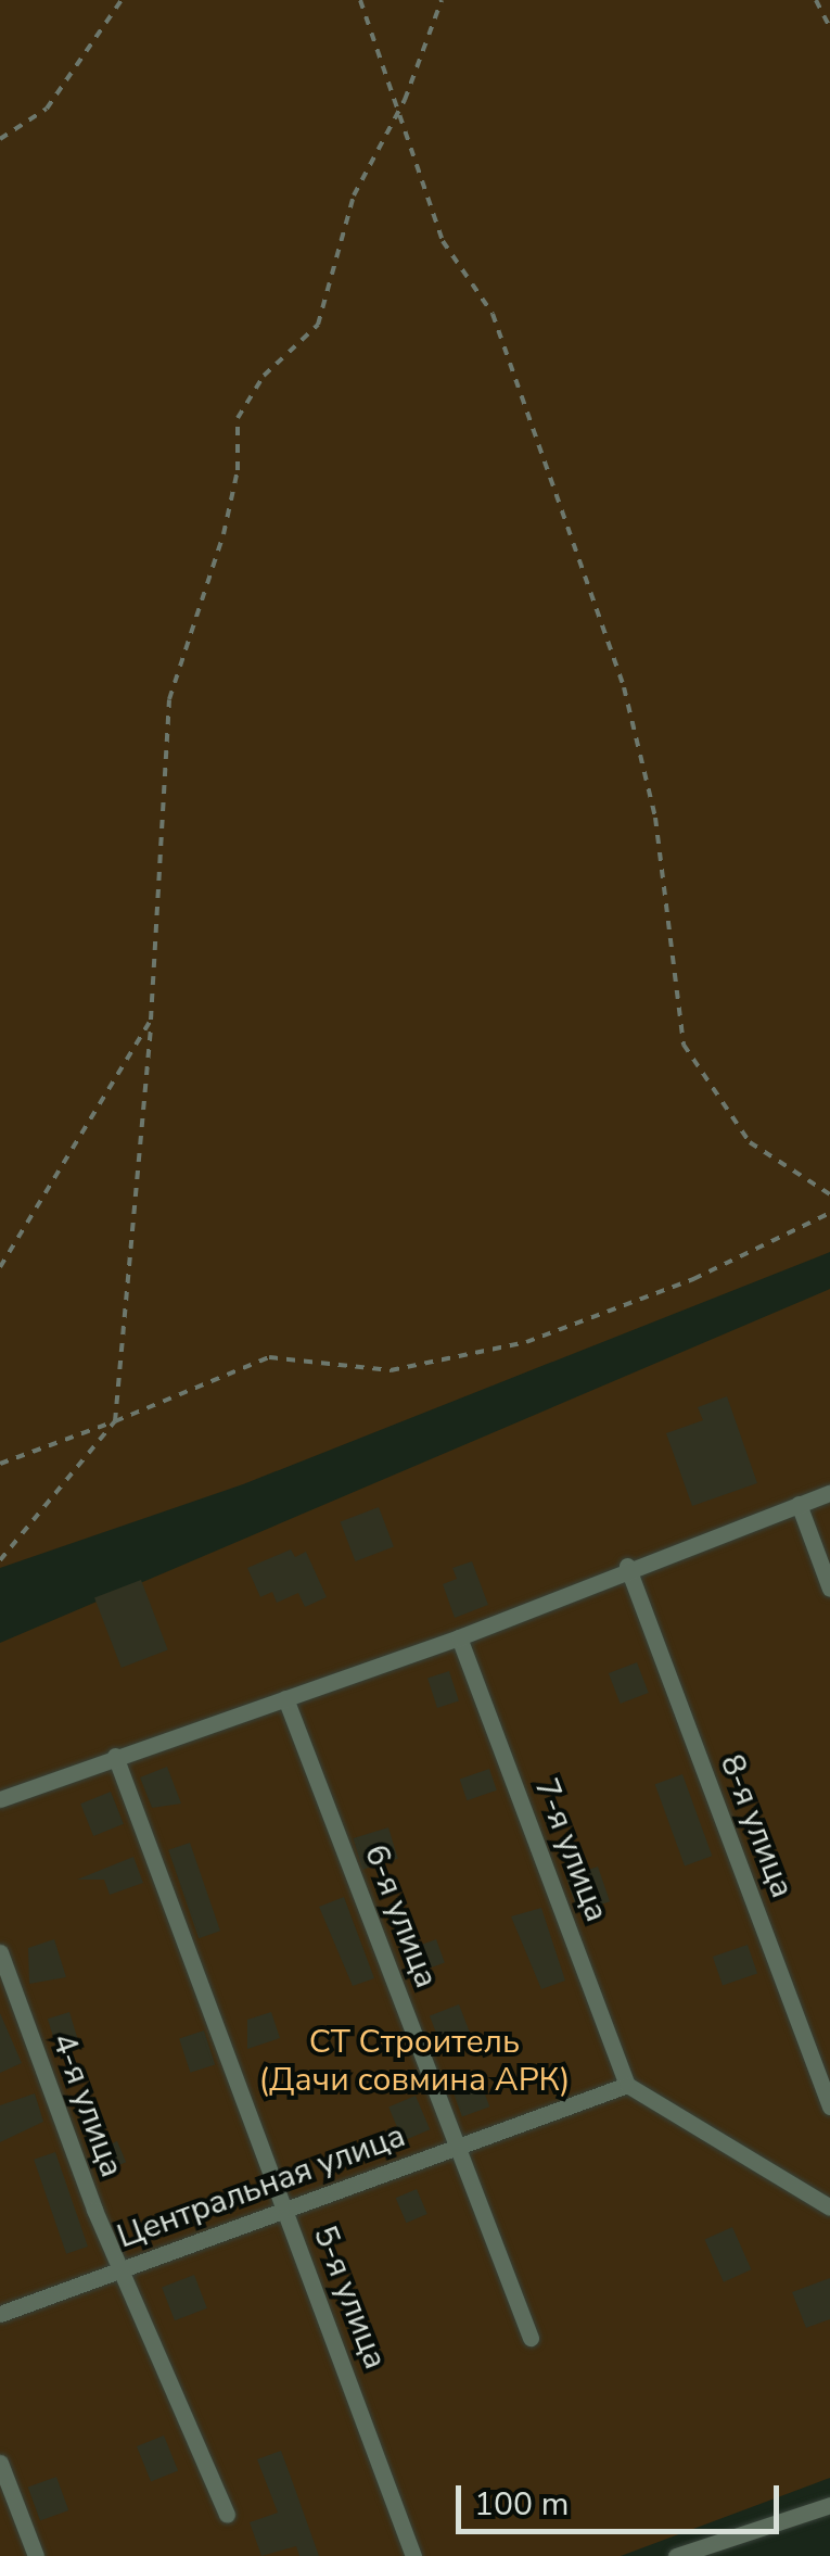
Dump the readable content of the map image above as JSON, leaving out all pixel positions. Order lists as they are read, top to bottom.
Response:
{
  "streets": {
    "street": [
      "8-я улица",
      "7-я улица",
      "6-я улица",
      "4-я улица",
      "Центральная улица",
      "5-я улица"
    ]
  },
  "crossings": [
    ["7-я улица", "Центральная улица"],
    ["6-я улица", "Центральная улица"],
    ["4-я улица", "Центральная улица"],
    ["Центральная улица", "5-я улица"]
  ],
  "parks": ["СТ Строитель (Дачи совмина АРК)"],
  "scale_bar": "100 m"
}
